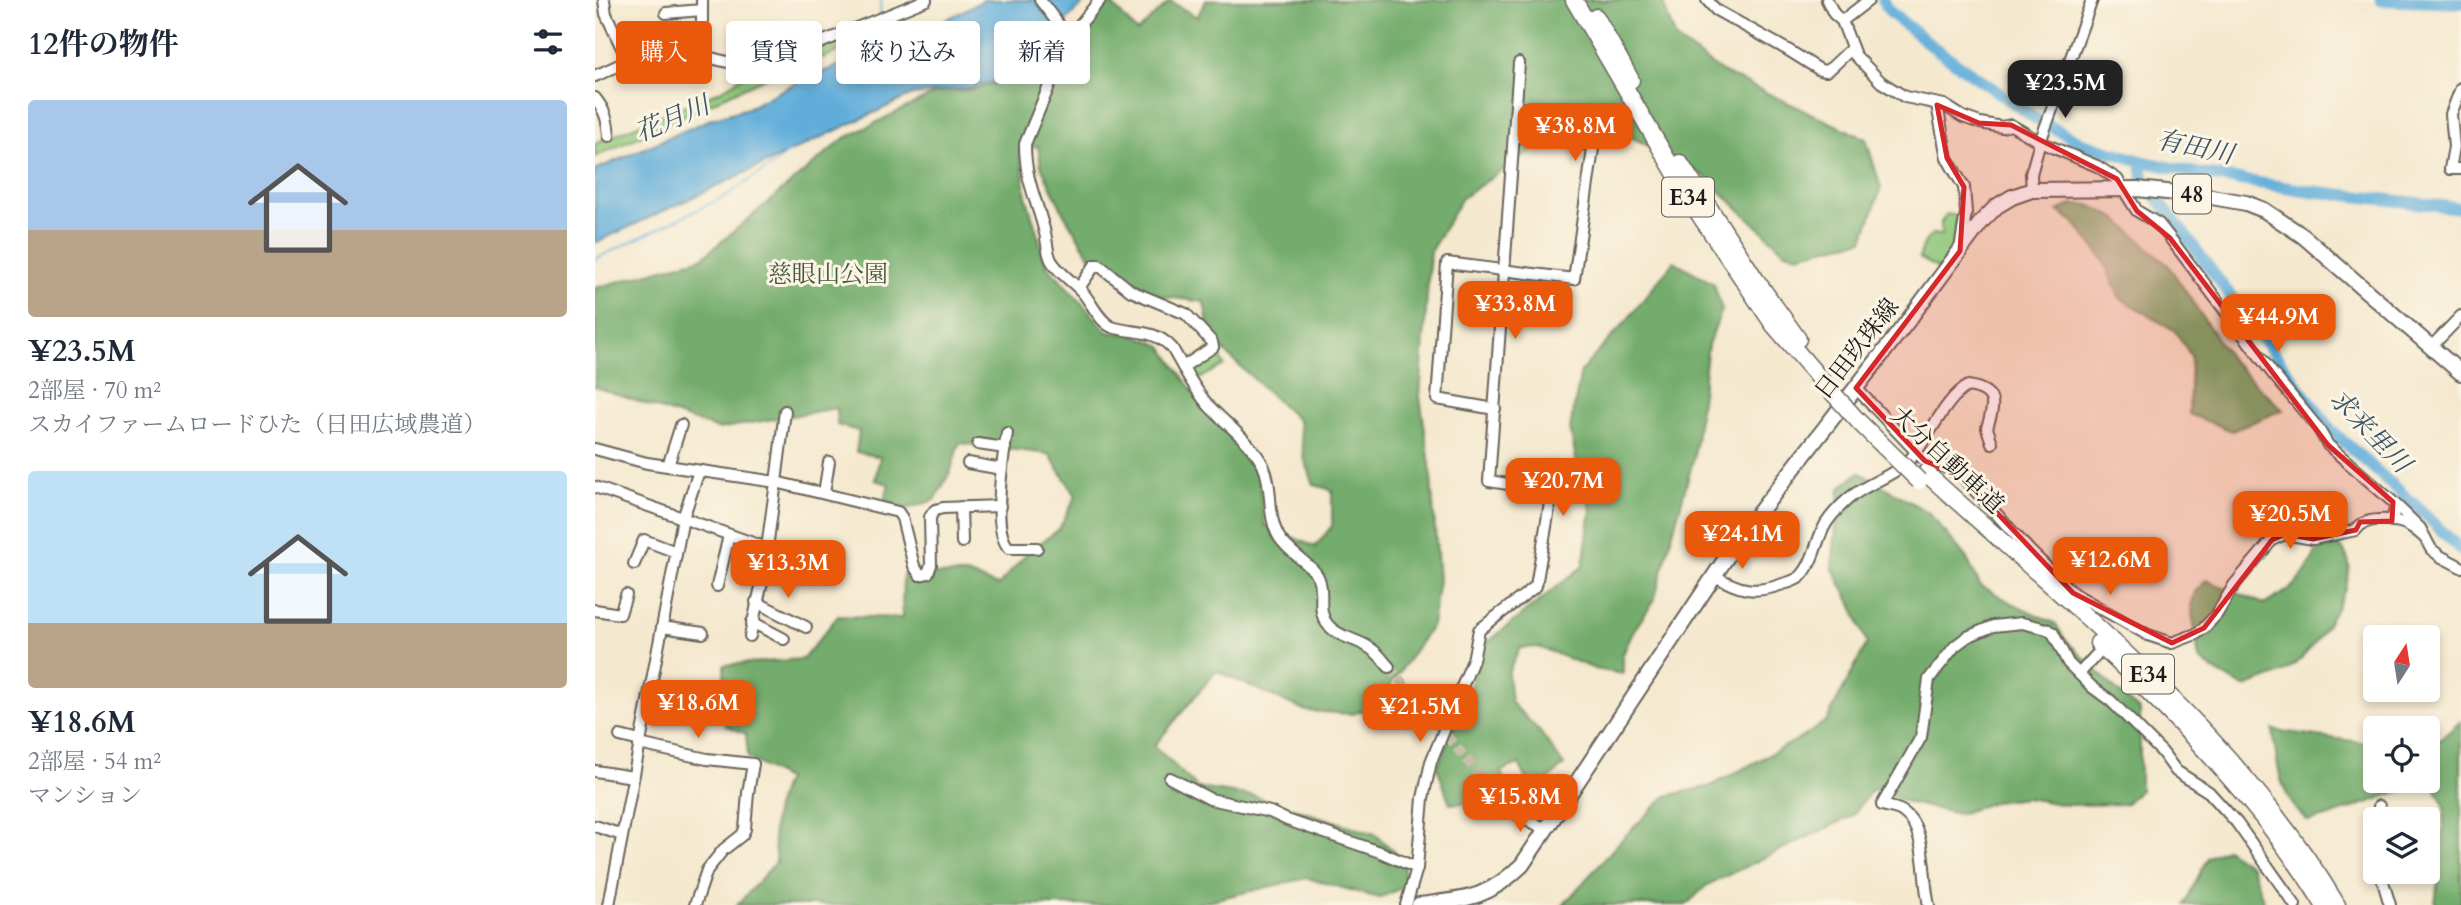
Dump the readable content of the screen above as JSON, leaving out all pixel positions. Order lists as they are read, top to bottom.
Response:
{
  "streets": {
    "highway": ["E34", "大分自動車道"],
    "main road": ["48", "日田玖珠線"]
  },
  "water": ["花月川", "有田川", "求来里川"],
  "parks": ["慈眼山公園"],
  "north": "top",
  "page": {
    "heading": "12件の物件",
    "chip": [
      "購入",
      "賃貸",
      "絞り込み",
      "新着"
    ],
    "price": [
      "¥23.5M",
      "¥38.8M",
      "¥33.8M",
      "¥44.9M",
      "¥20.7M",
      "¥20.5M",
      "¥24.1M",
      "¥12.6M",
      "¥13.3M",
      "¥18.6M",
      "¥21.5M",
      "¥15.8M"
    ],
    "list": [
      {
        "name": "¥23.5M",
        "note": "2部屋 · 70 m² · スカイファームロードひた（日田広域農道）"
      },
      {
        "name": "¥18.6M",
        "note": "2部屋 · 54 m² · マンション"
      }
    ]
  }
}
